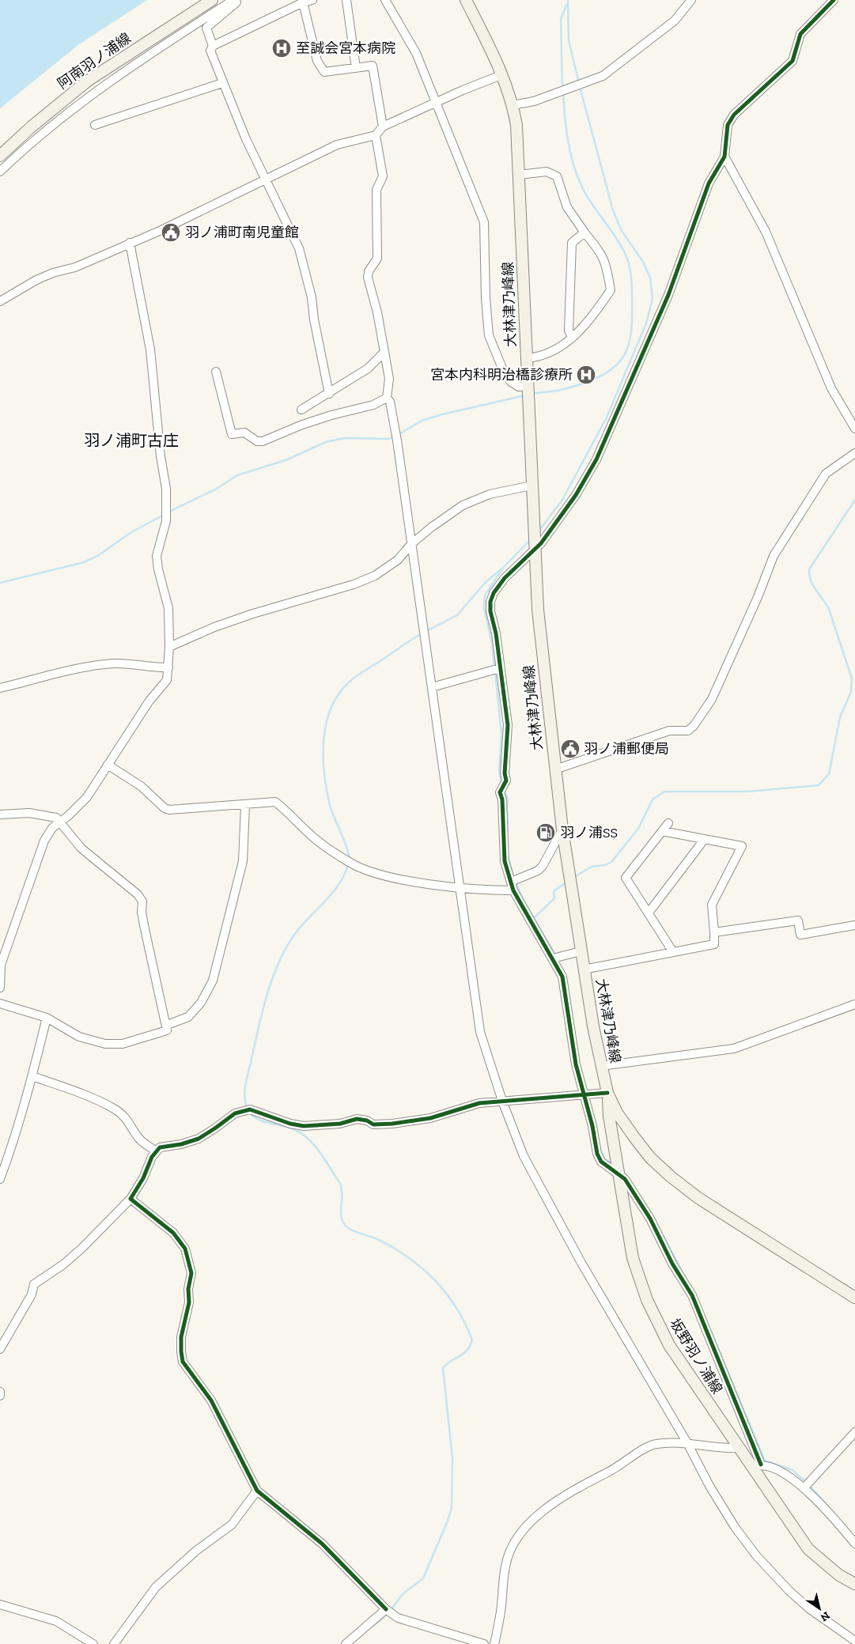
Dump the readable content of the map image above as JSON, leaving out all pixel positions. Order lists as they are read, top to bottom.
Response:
{
  "streets": {
    "main road": ["阿南羽ノ浦線", "大林津乃峰線", "坂野羽ノ浦線"]
  },
  "crossings": [
    ["大林津乃峰線", "坂野羽ノ浦線"]
  ],
  "districts": ["羽ノ浦町古庄"],
  "places": {
    "hospital": ["至誠会宮本病院", "宮本内科明治橋診療所"],
    "public building": ["羽ノ浦町南児童館", "羽ノ浦郵便局"],
    "fuel station": ["羽ノ浦SS"]
  },
  "north": "bottom right"
}
